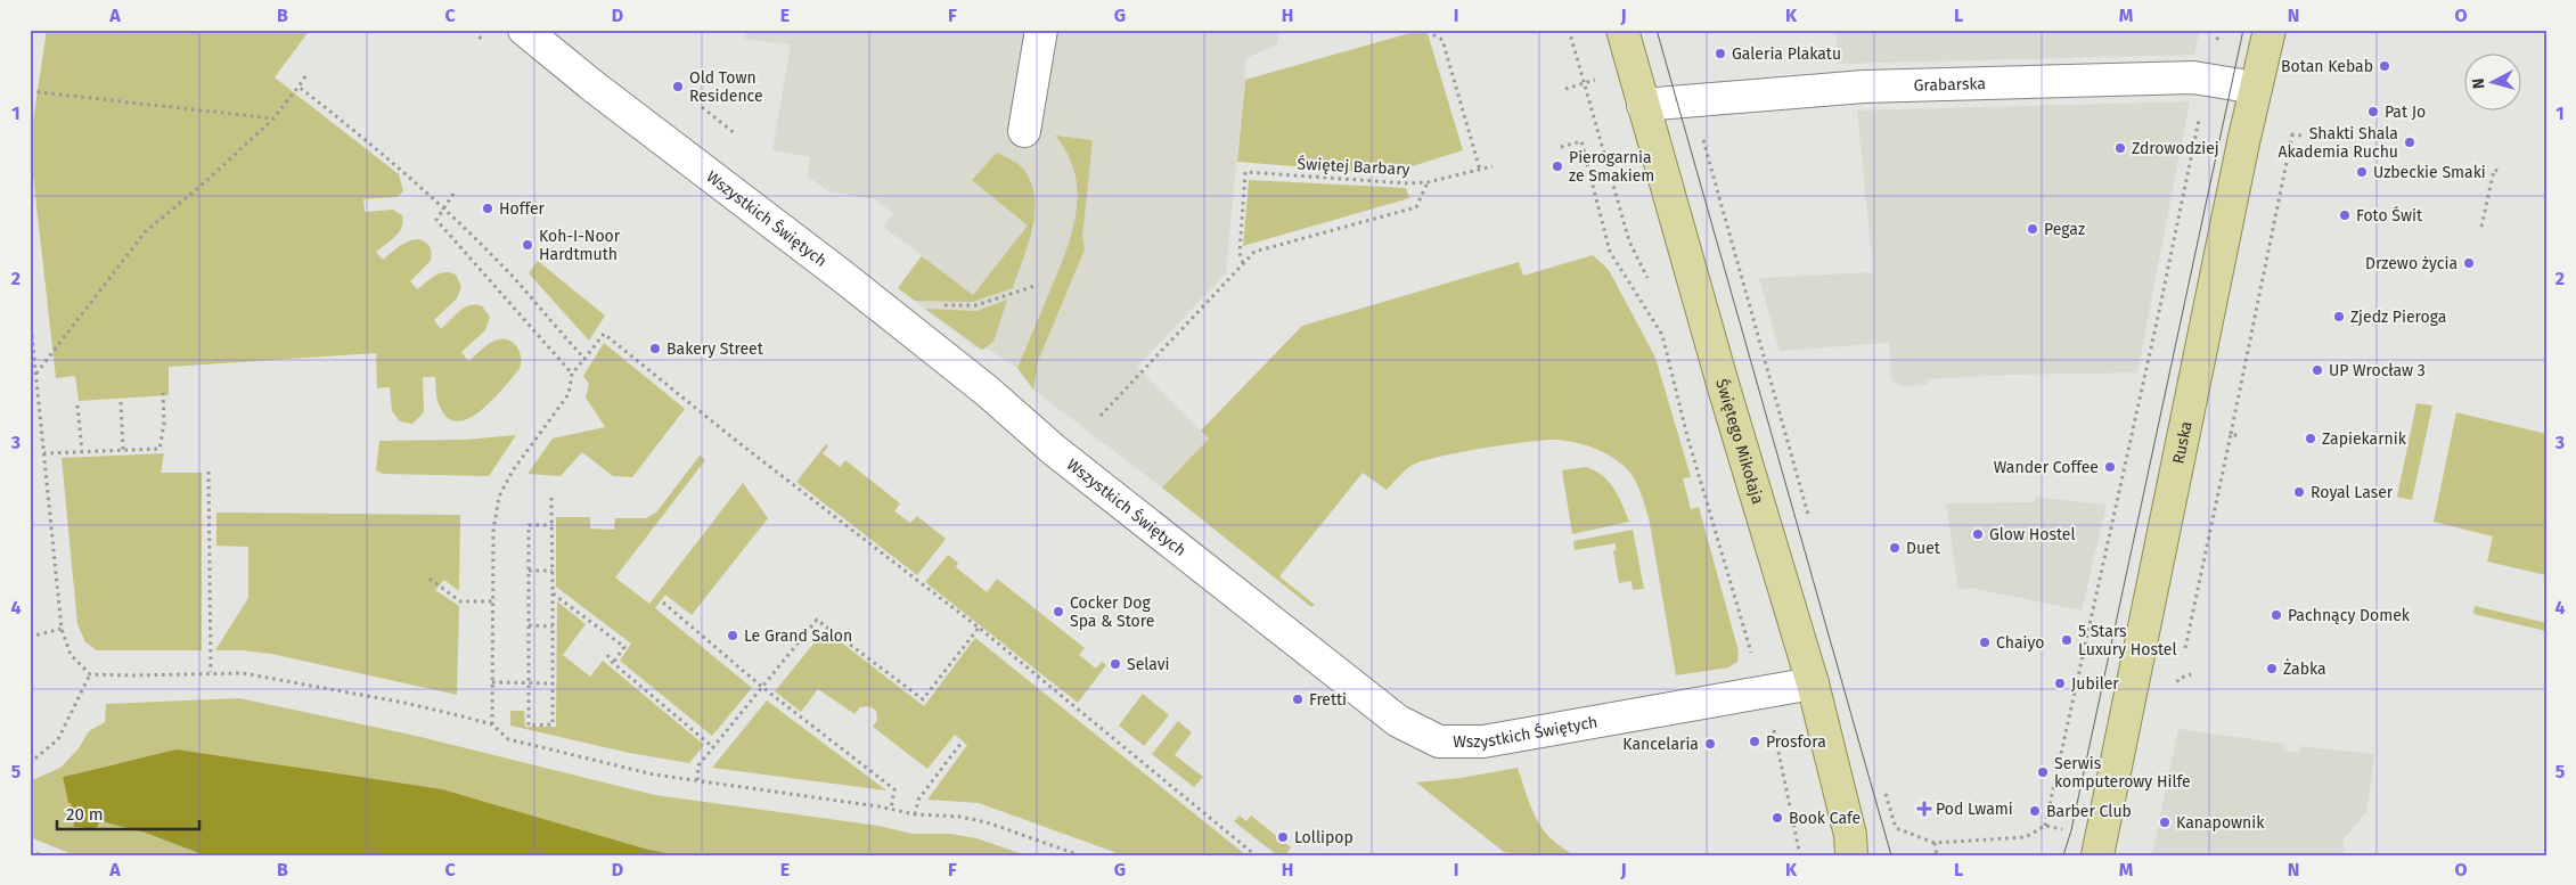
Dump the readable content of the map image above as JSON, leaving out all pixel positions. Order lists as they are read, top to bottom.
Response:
{
  "streets": {
    "main road": ["Świętego Mikołaja", "Ruska"],
    "street": ["Grabarska", "Wszystkich Świętych"],
    "path": ["Świętej Barbary"]
  },
  "crossings": [
    ["Grabarska", "Świętego Mikołaja"],
    ["Grabarska", "Ruska"],
    ["Wszystkich Świętych", "Świętego Mikołaja"]
  ],
  "places": {
    "other": [
      "Galeria Plakatu",
      "Botan Kebab",
      "Old Town Residence",
      "Pat Jo",
      "Shakti Shala Akademia Ruchu",
      "Zdrowodziej",
      "Pierogarnia ze Smakiem",
      "Uzbeckie Smaki",
      "Hoffer",
      "Foto Świt",
      "Pegaz",
      "Koh-I-Noor Hardtmuth",
      "Drzewo życia",
      "Zjedz Pieroga",
      "Bakery Street",
      "UP Wrocław 3",
      "Zapiekarnik",
      "Wander Coffee",
      "Royal Laser",
      "Glow Hostel",
      "Duet",
      "Cocker Dog Spa & Store",
      "Pachnący Domek",
      "Le Grand Salon",
      "5 Stars Luxury Hostel",
      "Chaiyo",
      "Selavi",
      "Żabka",
      "Jubiler",
      "Fretti",
      "Prosfora",
      "Kancelaria",
      "Serwis komputerowy Hilfe",
      "Barber Club",
      "Book Cafe",
      "Kanapownik",
      "Lollipop"
    ],
    "health": ["Pod Lwami"]
  },
  "scale_bar": "20 m",
  "north": "left",
  "grid": {
    "columns": [
      "A",
      "B",
      "C",
      "D",
      "E",
      "F",
      "G",
      "H",
      "I",
      "J",
      "K",
      "L",
      "M",
      "N",
      "O"
    ],
    "rows": [
      "1",
      "2",
      "3",
      "4",
      "5"
    ]
  }
}
